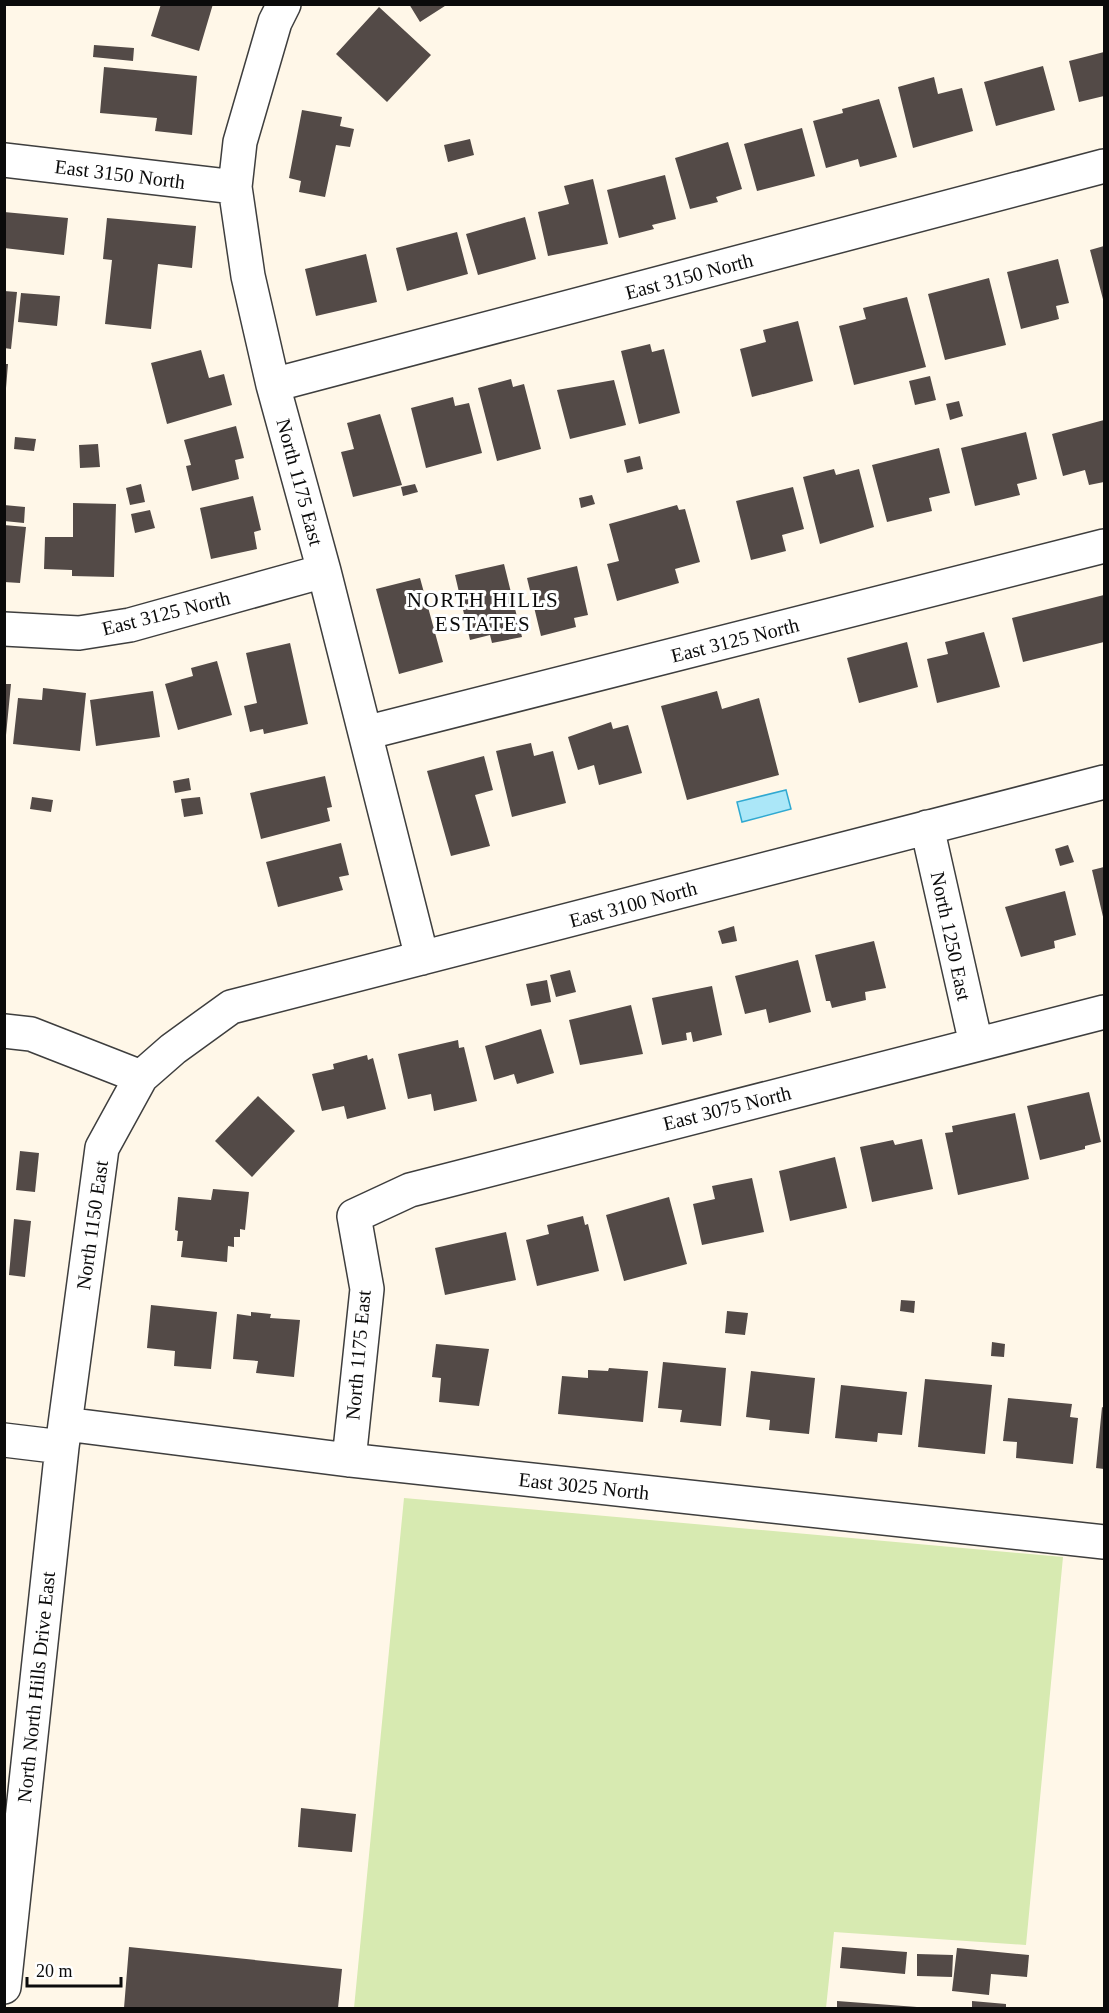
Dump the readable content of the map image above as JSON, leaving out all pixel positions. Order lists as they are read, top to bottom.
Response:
{
  "streets": {
    "street": [
      "East 3150 North",
      "North 1175 East",
      "East 3125 North",
      "East 3100 North",
      "North 1250 East",
      "East 3075 North",
      "North 1150 East",
      "East 3025 North",
      "North North Hills Drive East"
    ]
  },
  "crossings": [
    ["East 3150 North", "North 1175 East"],
    ["North 1175 East", "East 3125 North"],
    ["North 1175 East", "East 3100 North"],
    ["North 1175 East", "East 3075 North"],
    ["North 1175 East", "East 3025 North"],
    ["East 3100 North", "North 1250 East"],
    ["East 3100 North", "North 1150 East"],
    ["North 1250 East", "East 3075 North"],
    ["North 1150 East", "East 3025 North"],
    ["North 1150 East", "North North Hills Drive East"],
    ["East 3025 North", "North North Hills Drive East"]
  ],
  "districts": ["NORTH HILLS ESTATES"],
  "scale_bar": "20 m"
}
